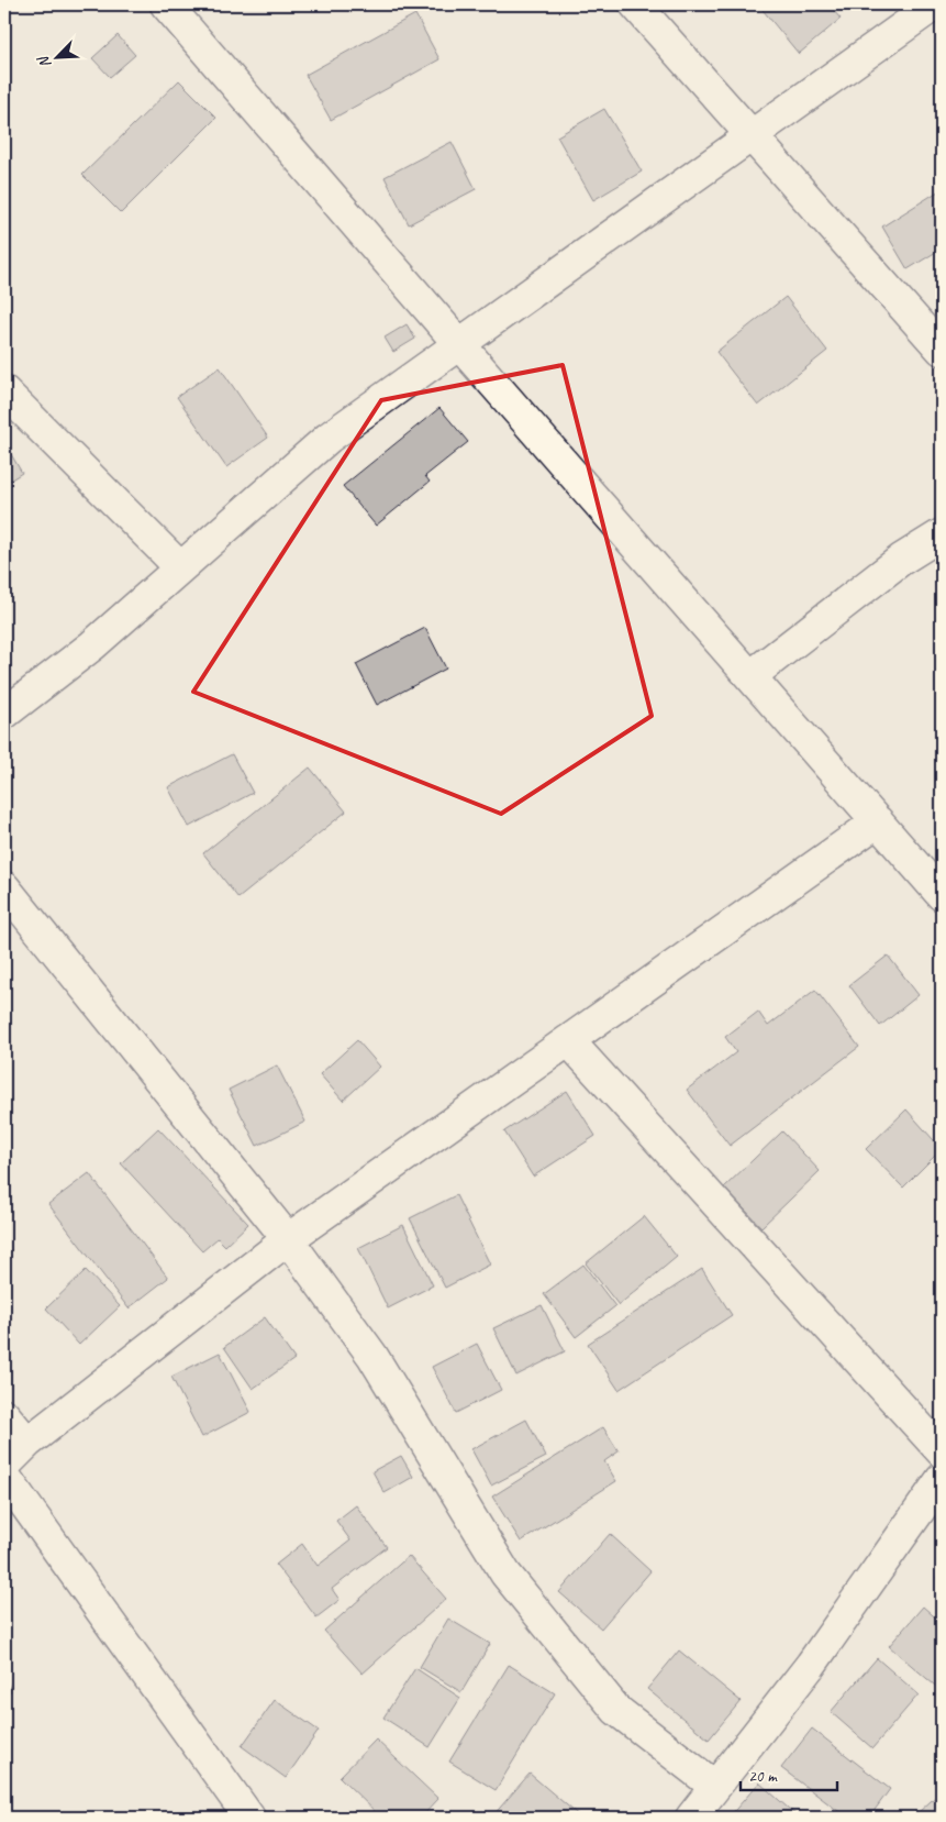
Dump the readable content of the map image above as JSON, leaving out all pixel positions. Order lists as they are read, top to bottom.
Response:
{
  "scale_bar": "20 m",
  "north": "bottom left"
}
